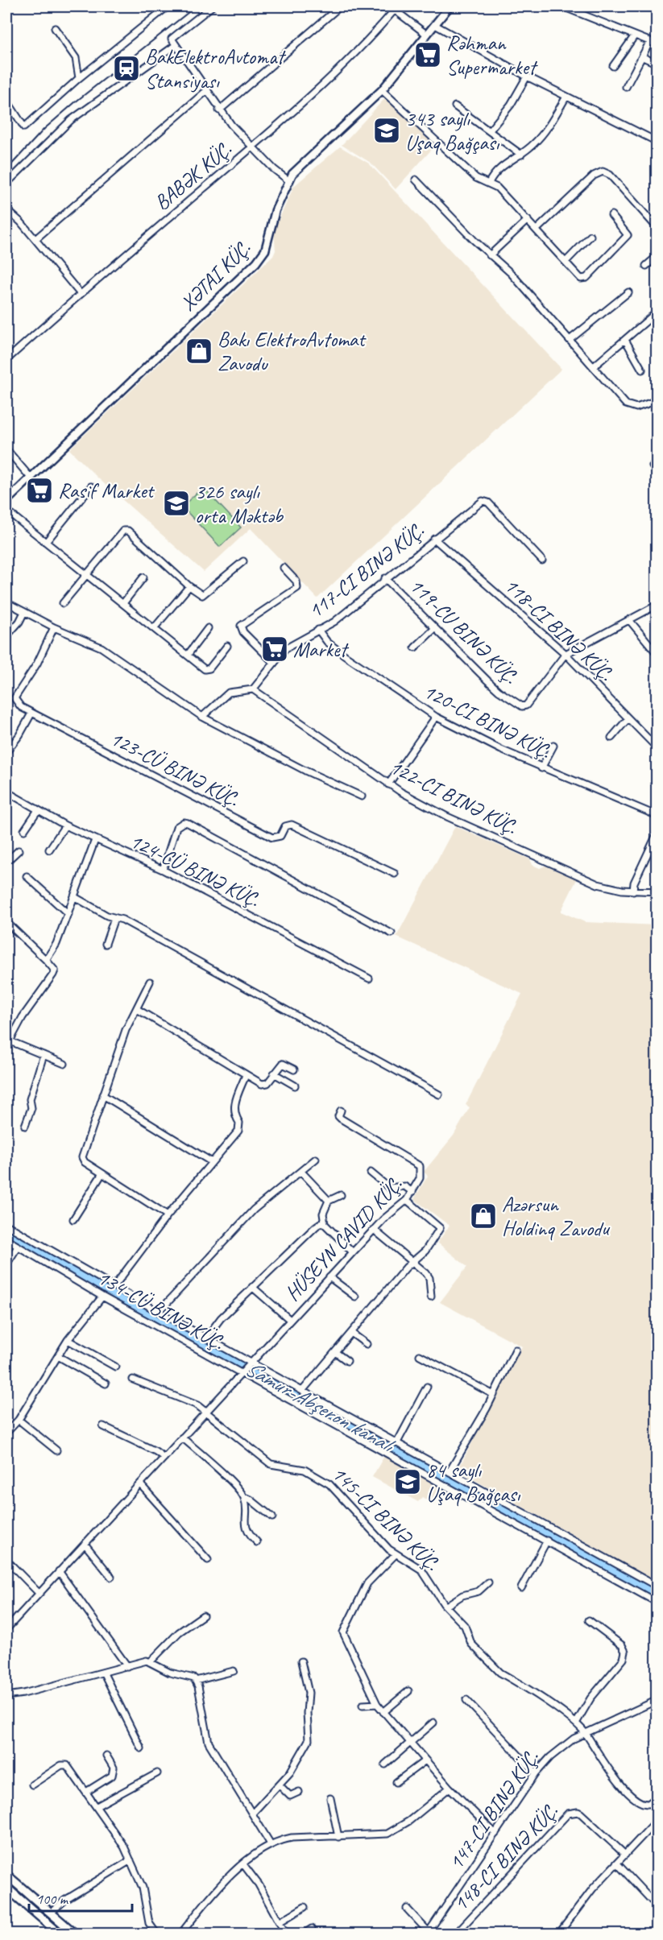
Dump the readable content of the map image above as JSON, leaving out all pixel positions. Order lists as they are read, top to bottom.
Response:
{
  "streets": {
    "street": [
      "BABƏK KÜÇ.",
      "XƏTAI KÜÇ.",
      "117-CI BINƏ KÜÇ.",
      "118-CI BINƏ KÜÇ.",
      "119-CU BINƏ KÜÇ.",
      "120-CI BINƏ KÜÇ.",
      "123-CÜ BINƏ KÜÇ.",
      "122-CI BINƏ KÜÇ.",
      "124-CÜ BINƏ KÜÇ.",
      "HÜSEYN CAVID KÜÇ.",
      "134-CÜ BINƏ KÜÇ.",
      "145-CI BINƏ KÜÇ.",
      "147-CI BINƏ KÜÇ.",
      "148-CI BINƏ KÜÇ."
    ]
  },
  "crossings": [
    ["117-CI BINƏ KÜÇ.", "118-CI BINƏ KÜÇ."],
    ["117-CI BINƏ KÜÇ.", "119-CU BINƏ KÜÇ."],
    ["117-CI BINƏ KÜÇ.", "120-CI BINƏ KÜÇ."],
    ["117-CI BINƏ KÜÇ.", "122-CI BINƏ KÜÇ."],
    ["118-CI BINƏ KÜÇ.", "119-CU BINƏ KÜÇ."],
    ["HÜSEYN CAVID KÜÇ.", "134-CÜ BINƏ KÜÇ."],
    ["145-CI BINƏ KÜÇ.", "147-CI BINƏ KÜÇ."]
  ],
  "water": ["Samur-Abşeron kanalı"],
  "places": {
    "supermarket": ["Rəhman Supermarket", "Rasif Market", "Market"],
    "station": ["BakElektroAvtomat Stansiyası"],
    "school or university": ["343 saylı Uşaq Bağçası", "326 saylı orta Məktəb", "84 saylı Uşaq Bağçası"],
    "shop": ["Bakı ElektroAvtomat Zavodu", "Azərsun Holdinq Zavodu"]
  },
  "scale_bar": "100 m"
}
